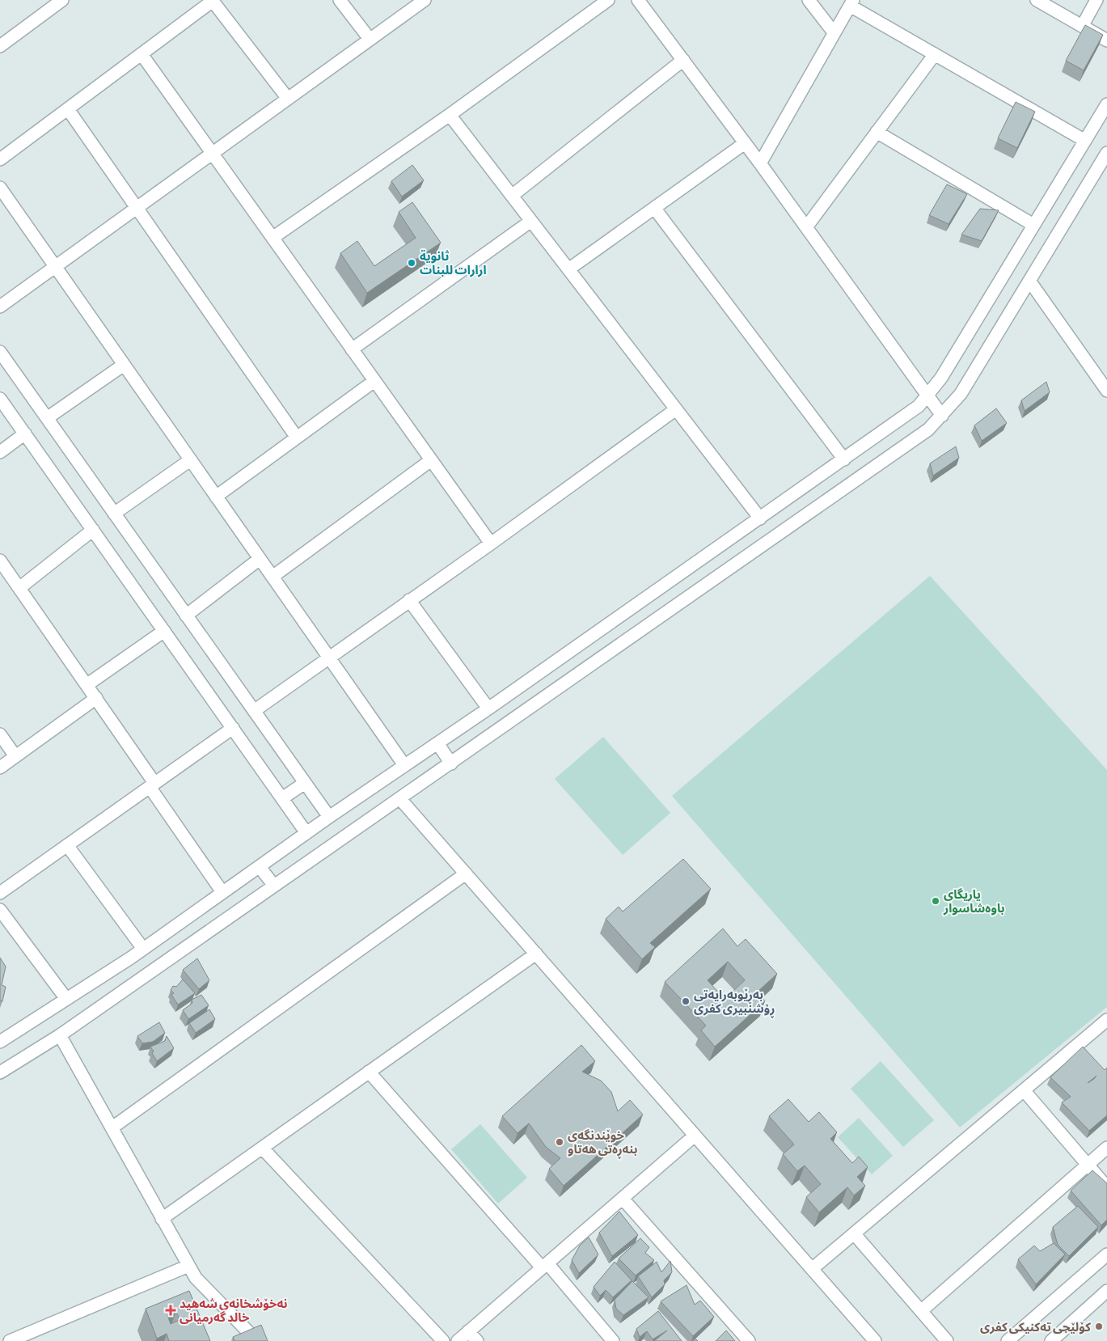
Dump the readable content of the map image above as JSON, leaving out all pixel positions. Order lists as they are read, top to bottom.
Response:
{
  "places": {
    "other": [
      "ثانوية ارارات للبنات",
      "یاریگای باوەشاسوار",
      "بەڕێوبەرایەتی ڕۆشنبیری کفری",
      "خوێندنگەی بنەڕەتی هەتاو",
      "کۆلێجی تەکنیکی کفری"
    ],
    "health": ["نەخۆشخانەی شەهید خالد گەرمیانی"]
  }
}
